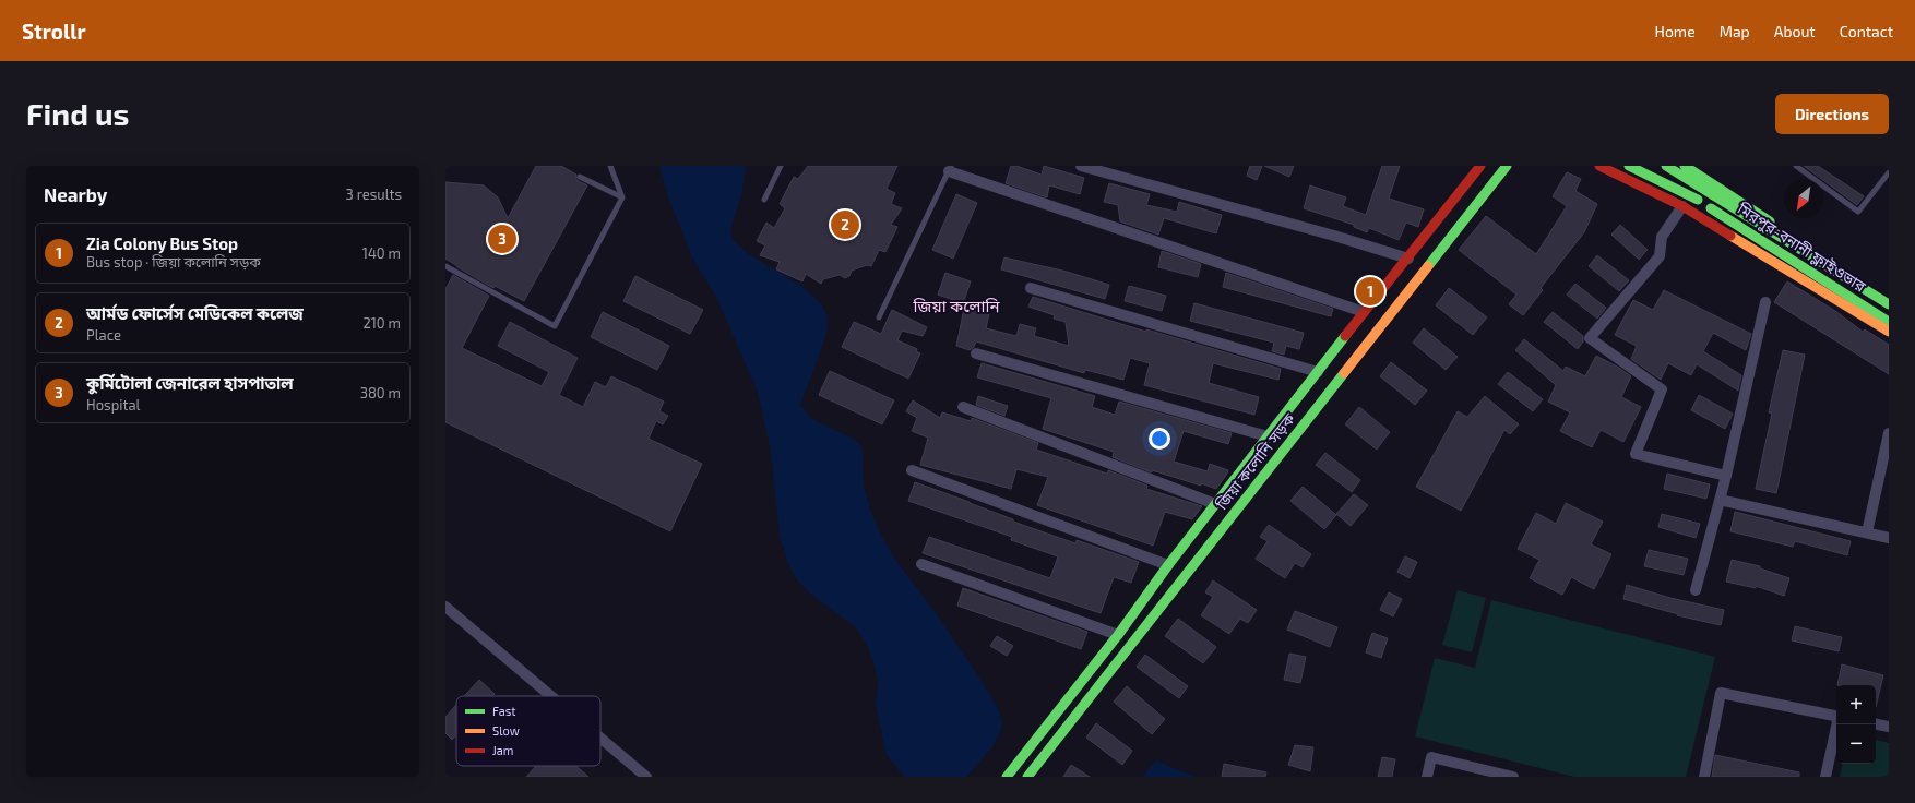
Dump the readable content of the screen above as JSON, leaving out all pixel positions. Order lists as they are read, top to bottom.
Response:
{
  "streets": {
    "main road": ["মিরপুর-বনানী ফ্লাইওভার", "জিয়া কলোনি সড়ক"]
  },
  "districts": ["জিয়া কলোনি"],
  "legend": ["Fast", "Slow", "Jam"],
  "north": "bottom left",
  "page": {
    "header": "Strollr",
    "nav": [
      "Home",
      "Map",
      "About",
      "Contact"
    ],
    "buttons": "Directions",
    "title": "Find us",
    "heading": ["Nearby", "3 results"],
    "pins": ["2", "3", "1"],
    "list": [
      {
        "mark": "1",
        "name": "Zia Colony Bus Stop",
        "note": "Bus stop · জিয়া কলোনি সড়ক",
        "value": "140 m"
      },
      {
        "mark": "2",
        "name": "আর্মড ফোর্সেস মেডিকেল কলেজ",
        "note": "Place",
        "value": "210 m"
      },
      {
        "mark": "3",
        "name": "কুর্মিটোলা জেনারেল হাসপাতাল",
        "note": "Hospital",
        "value": "380 m"
      }
    ],
    "map_buttons": ["+", "−"]
  }
}
